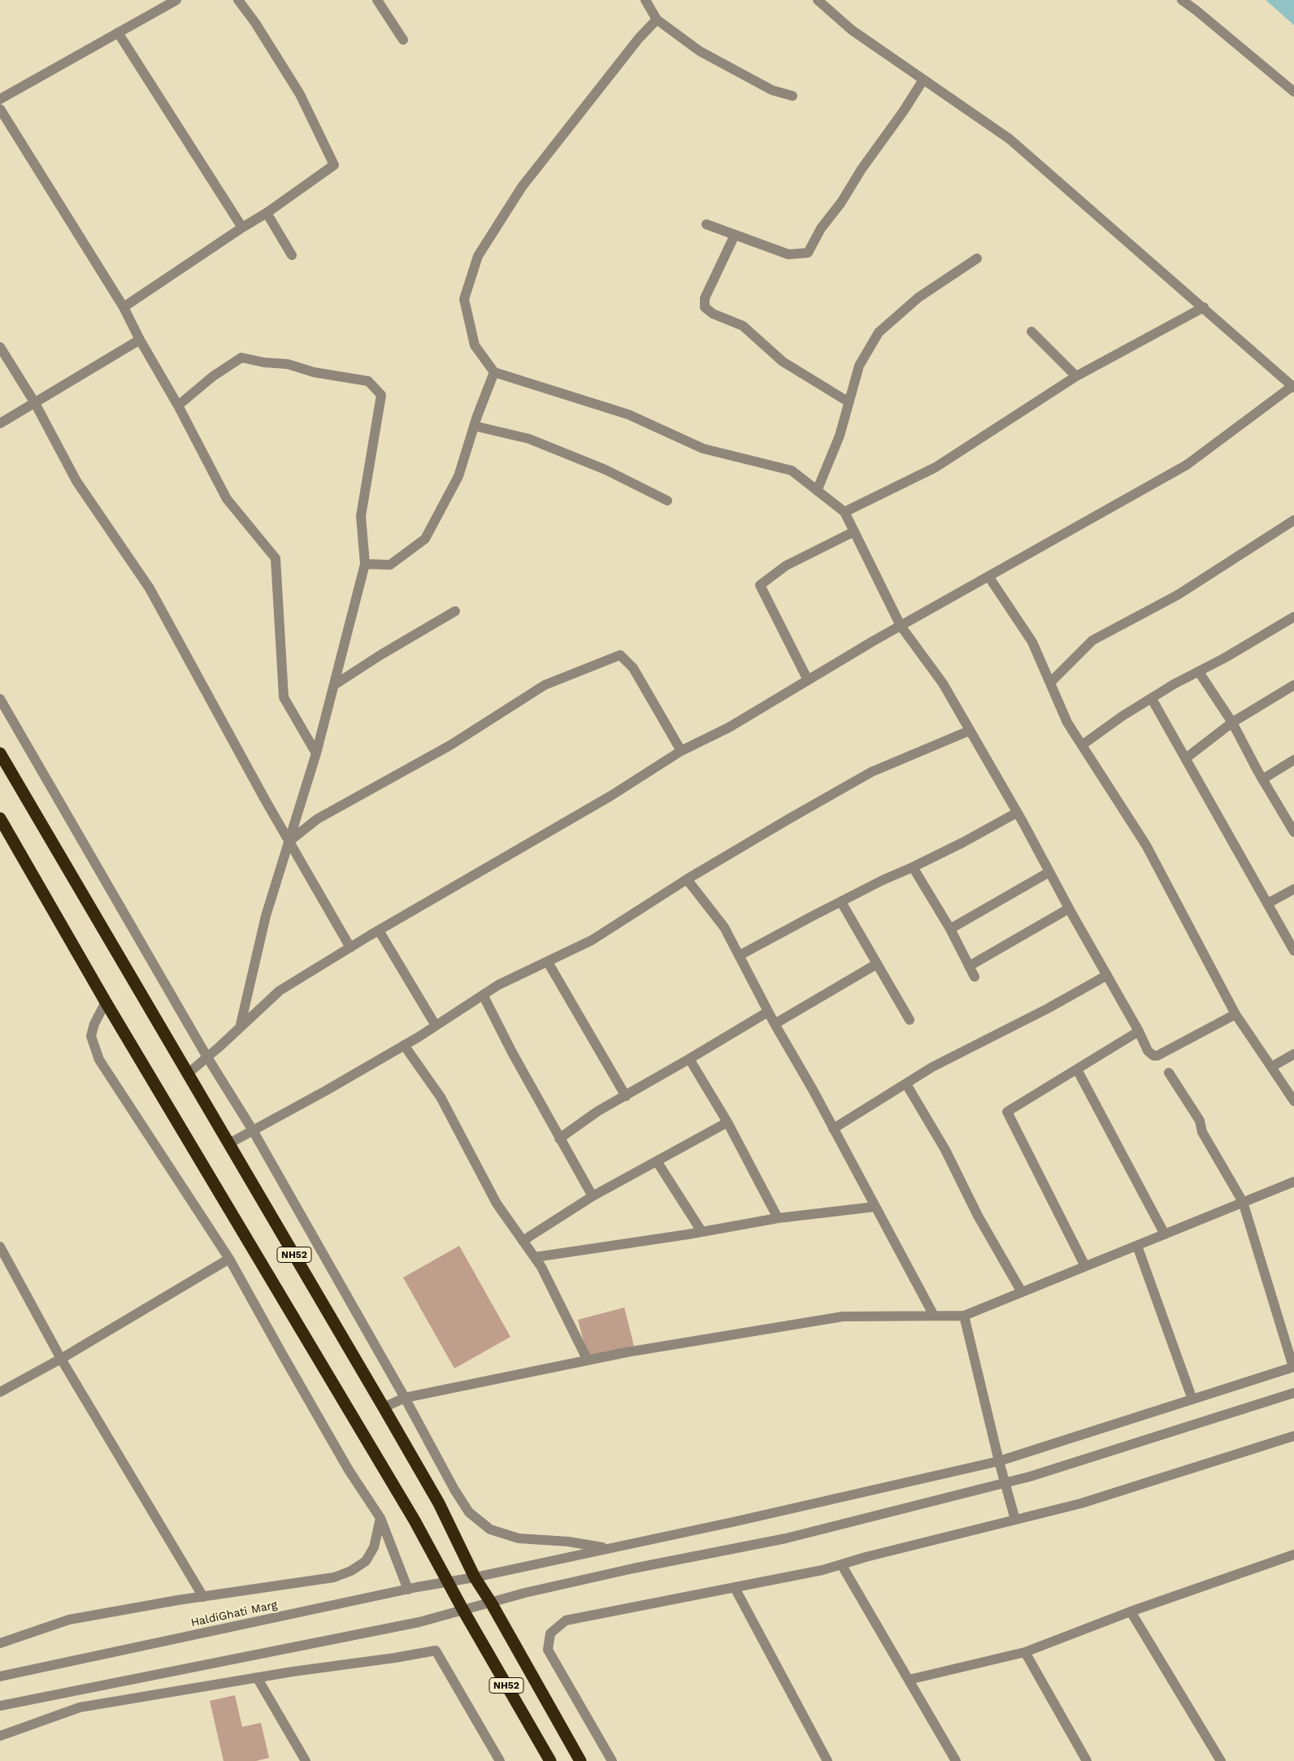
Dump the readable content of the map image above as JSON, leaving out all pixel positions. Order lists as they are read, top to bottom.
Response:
{
  "streets": {
    "highway": ["NH52"],
    "street": ["HaldiGhati Marg"]
  },
  "crossings": [
    ["NH52", "HaldiGhati Marg"]
  ]
}
